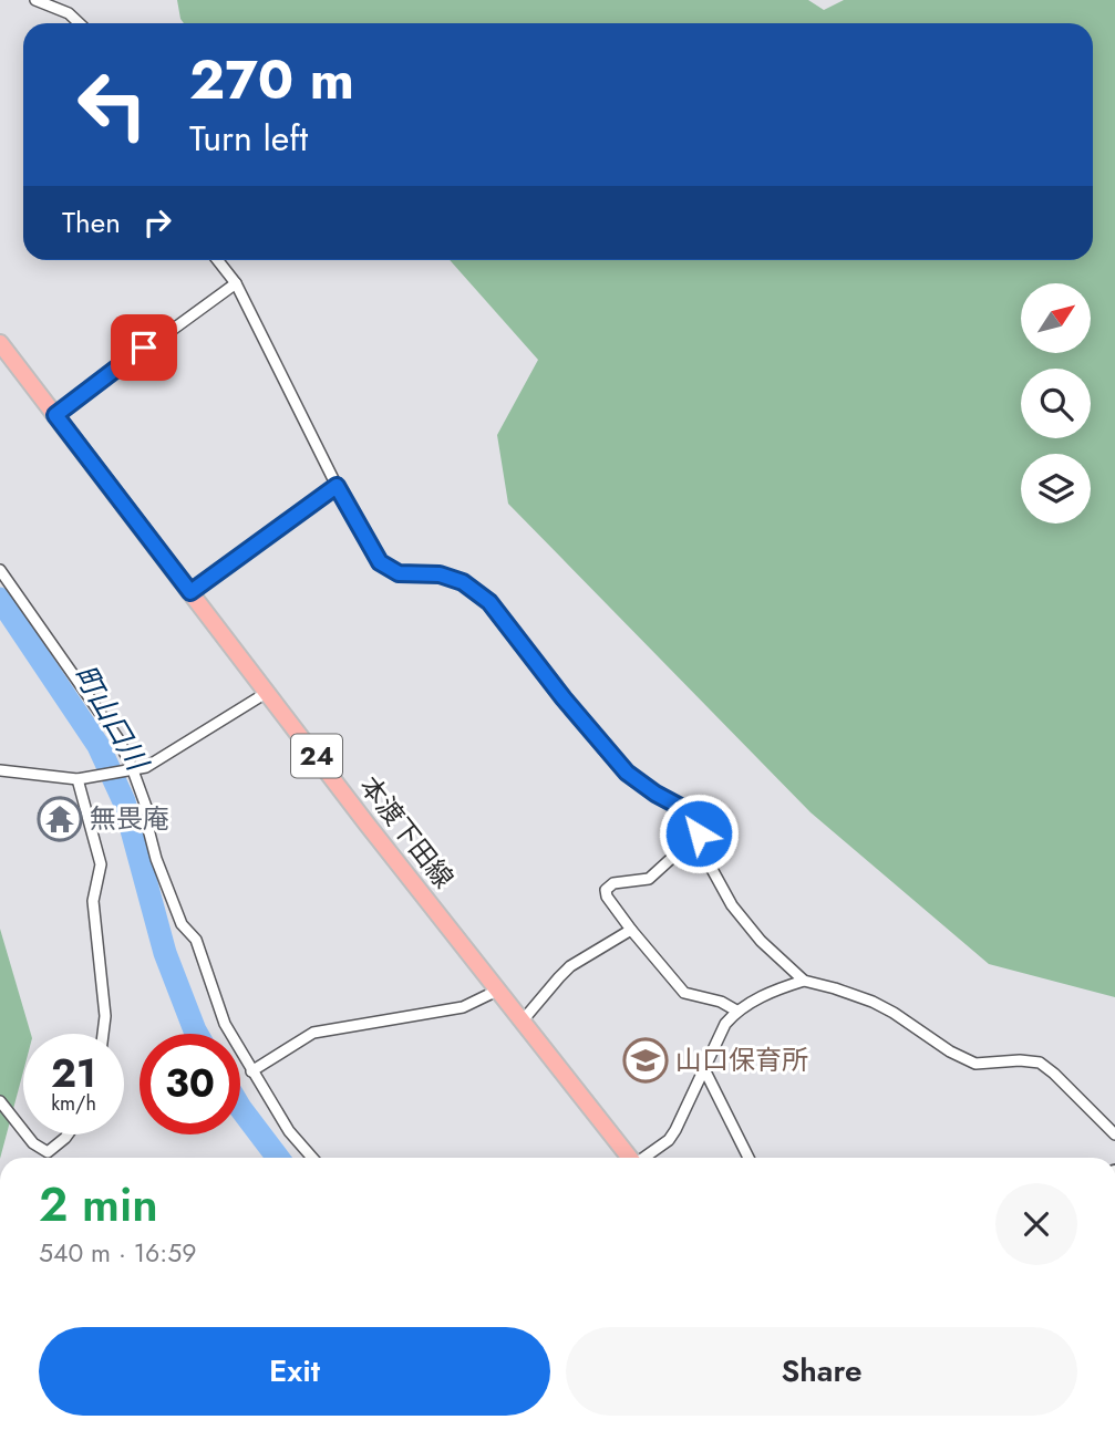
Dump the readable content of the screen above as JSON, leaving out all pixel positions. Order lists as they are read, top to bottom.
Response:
{
  "streets": {
    "main road": ["24", "本渡下田線"]
  },
  "water": ["町山口川"],
  "places": {
    "temple": ["無畏庵"],
    "school or university": ["山口保育所"]
  },
  "north": "top right",
  "page": {
    "turn": ["270 m", "Turn left"],
    "then": "Then",
    "speed": "21 km/h",
    "limit": "30",
    "heading": ["2 min", "540 m · 16:59"],
    "buttons": ["Exit", "Share"]
  }
}
